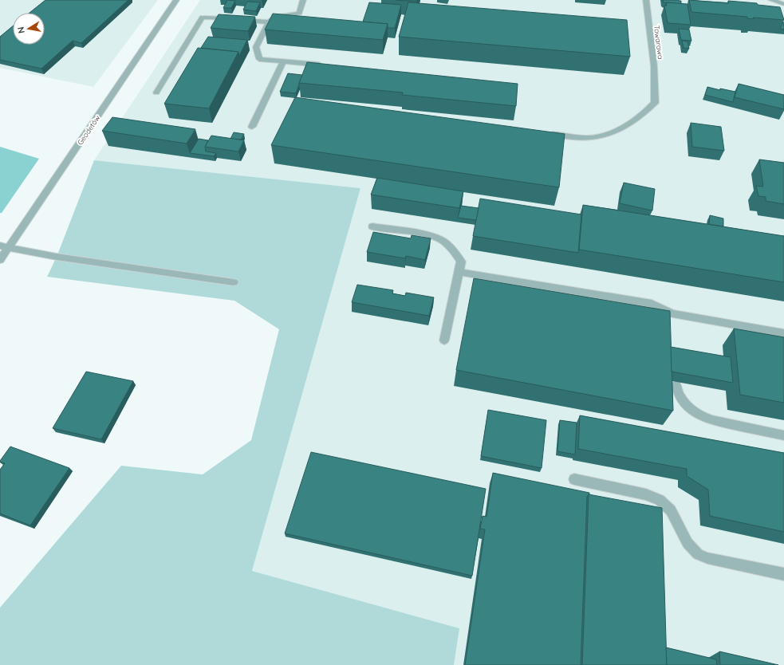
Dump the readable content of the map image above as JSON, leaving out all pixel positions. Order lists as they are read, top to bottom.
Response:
{
  "streets": {
    "street": ["Towarowa", "Geodetów"]
  },
  "north": "left"
}
